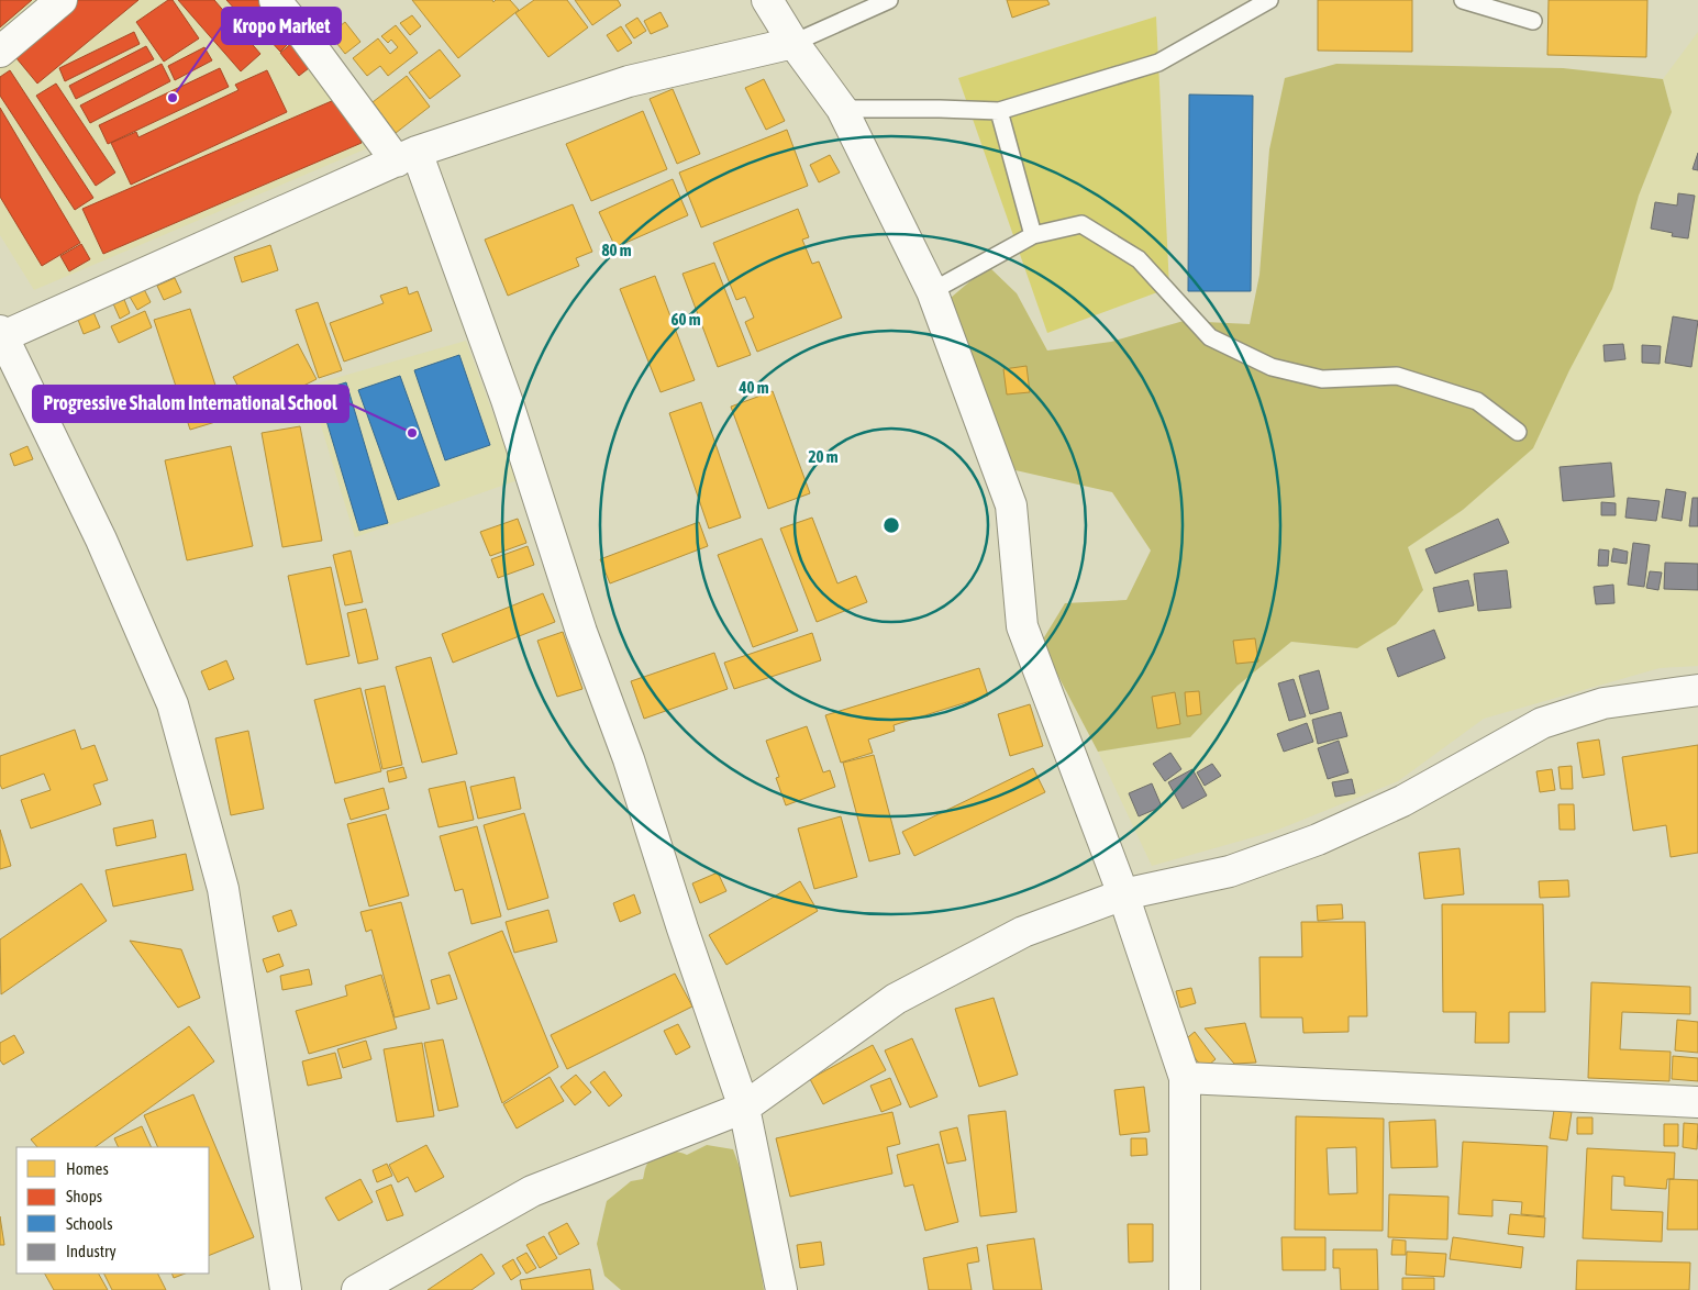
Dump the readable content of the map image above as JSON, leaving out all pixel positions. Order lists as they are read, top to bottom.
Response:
{
  "places": ["Kropo Market", "Progressive Shalom International School"],
  "legend": [
    "Homes",
    "Shops",
    "Schools",
    "Industry"
  ],
  "rings": [
    "80 m",
    "60 m",
    "40 m",
    "20 m"
  ]
}
